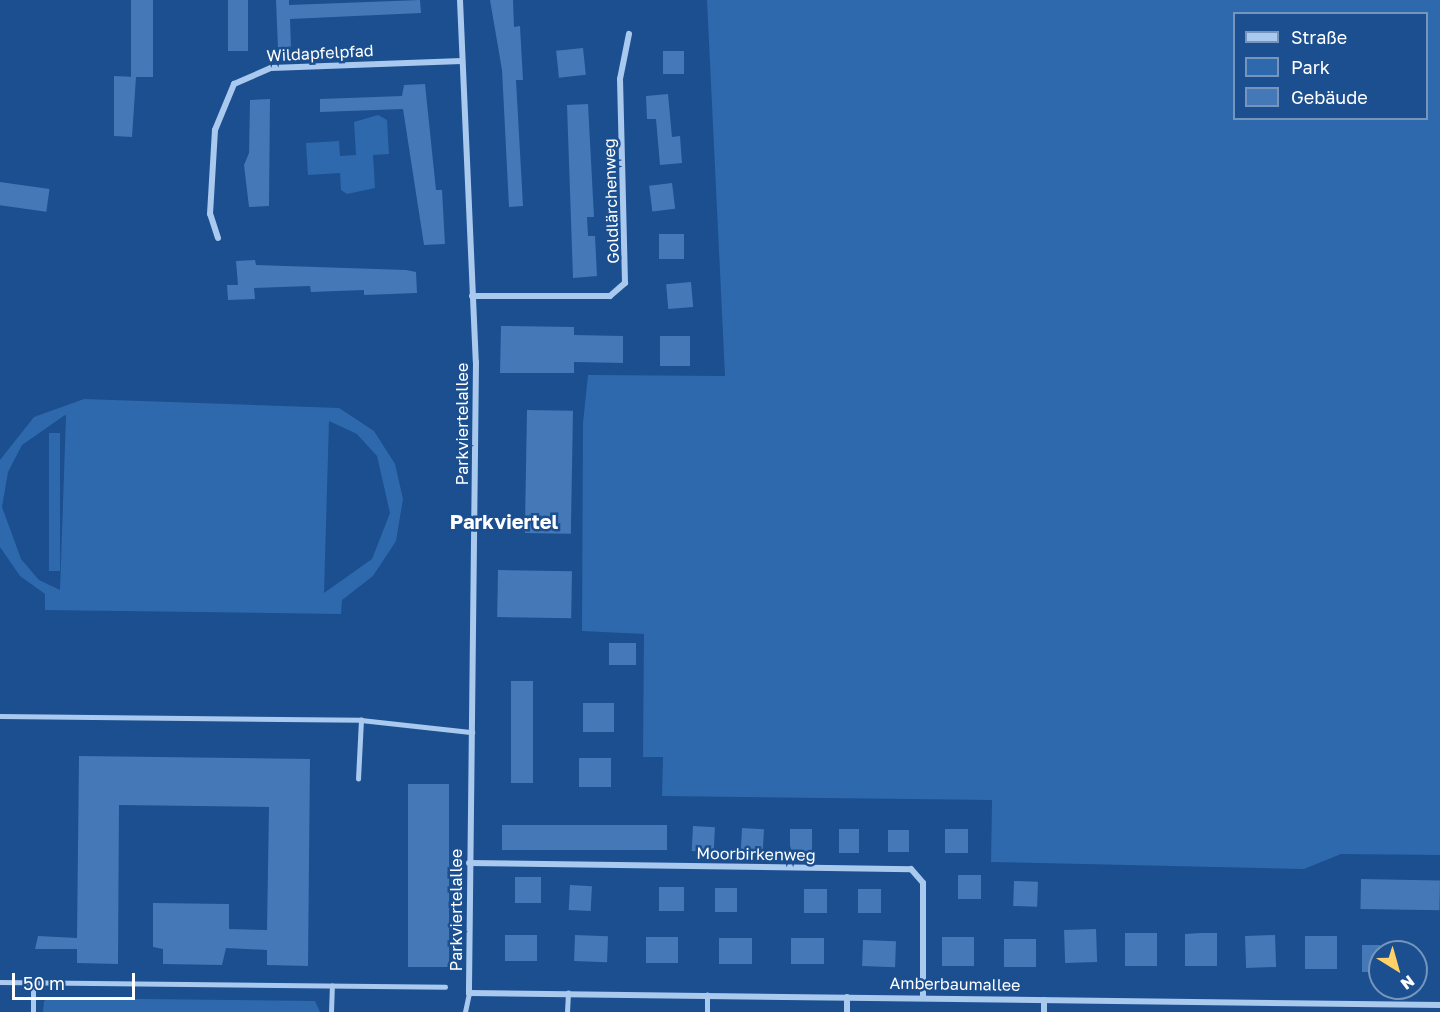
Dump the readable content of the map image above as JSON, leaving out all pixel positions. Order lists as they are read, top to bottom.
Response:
{
  "streets": {
    "street": [
      "Wildapfelpfad",
      "Goldlärchenweg",
      "Parkviertelallee",
      "Moorbirkenweg",
      "Amberbaumallee"
    ]
  },
  "crossings": [
    ["Wildapfelpfad", "Parkviertelallee"],
    ["Goldlärchenweg", "Parkviertelallee"],
    ["Parkviertelallee", "Moorbirkenweg"],
    ["Parkviertelallee", "Amberbaumallee"],
    ["Moorbirkenweg", "Amberbaumallee"]
  ],
  "districts": ["Parkviertel"],
  "legend": ["Straße", "Park", "Gebäude"],
  "scale_bar": "50 m",
  "north": "bottom right"
}
